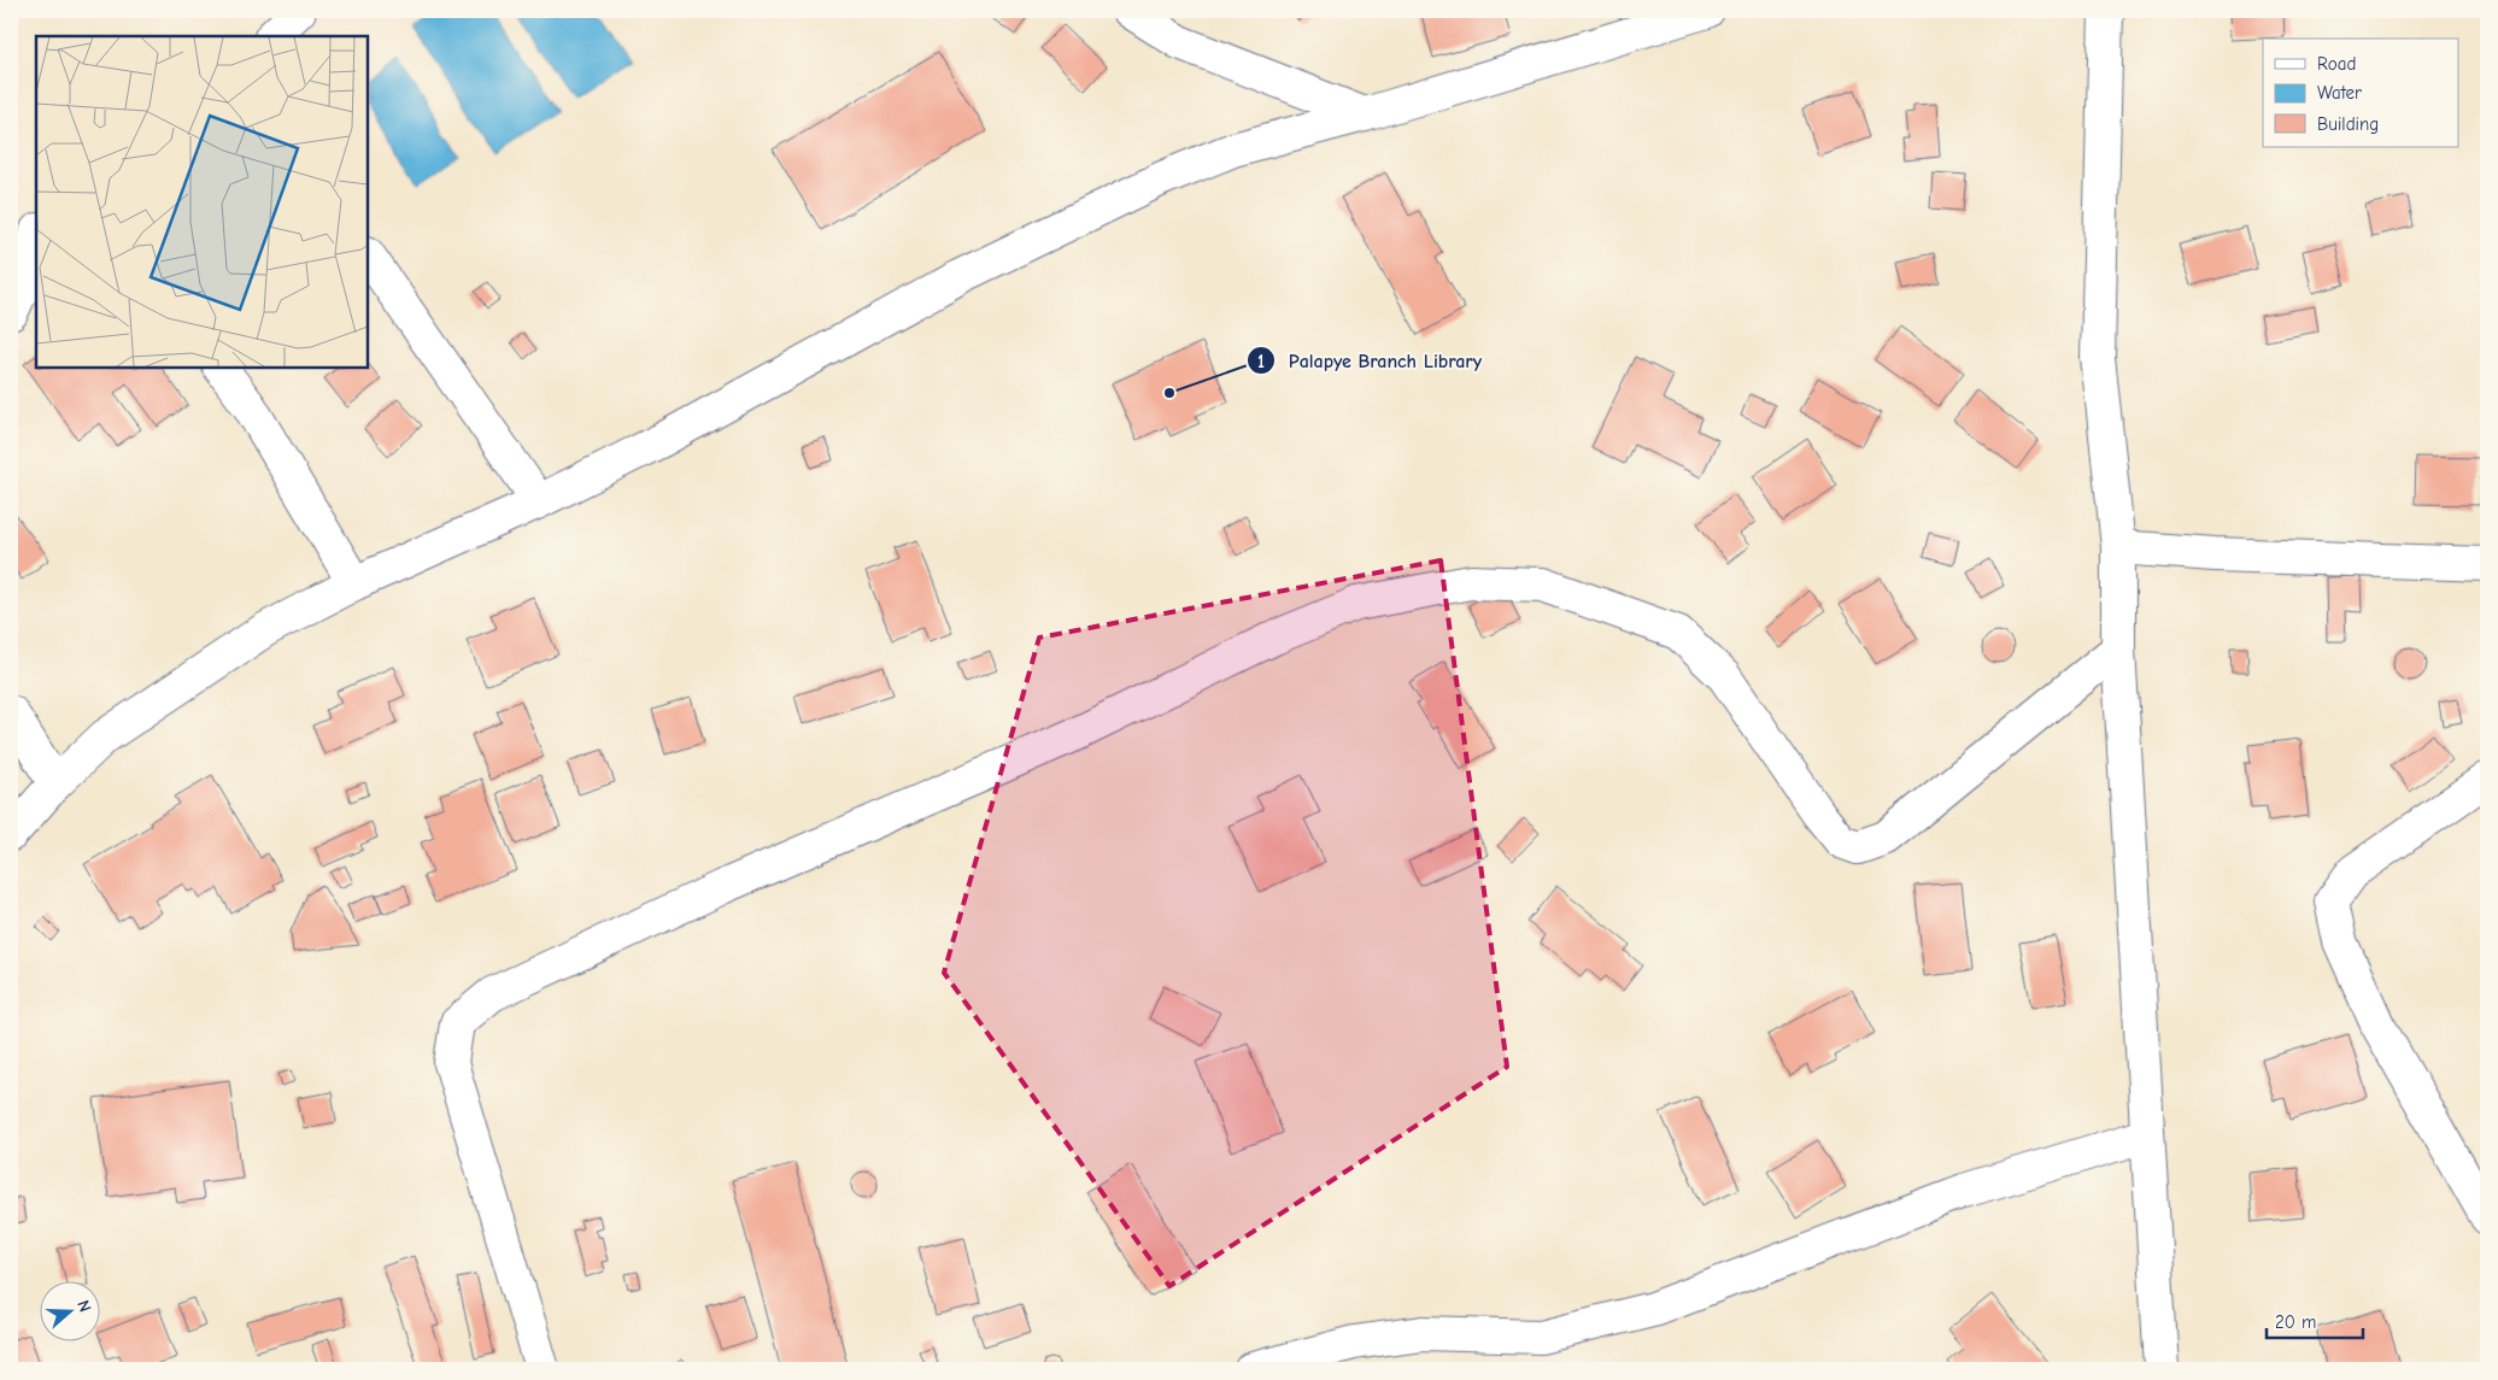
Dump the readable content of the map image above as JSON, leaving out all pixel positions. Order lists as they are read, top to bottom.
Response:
{
  "places": ["Palapye Branch Library"],
  "legend": ["Road", "Water", "Building"],
  "scale_bar": "20 m",
  "north": "right"
}
